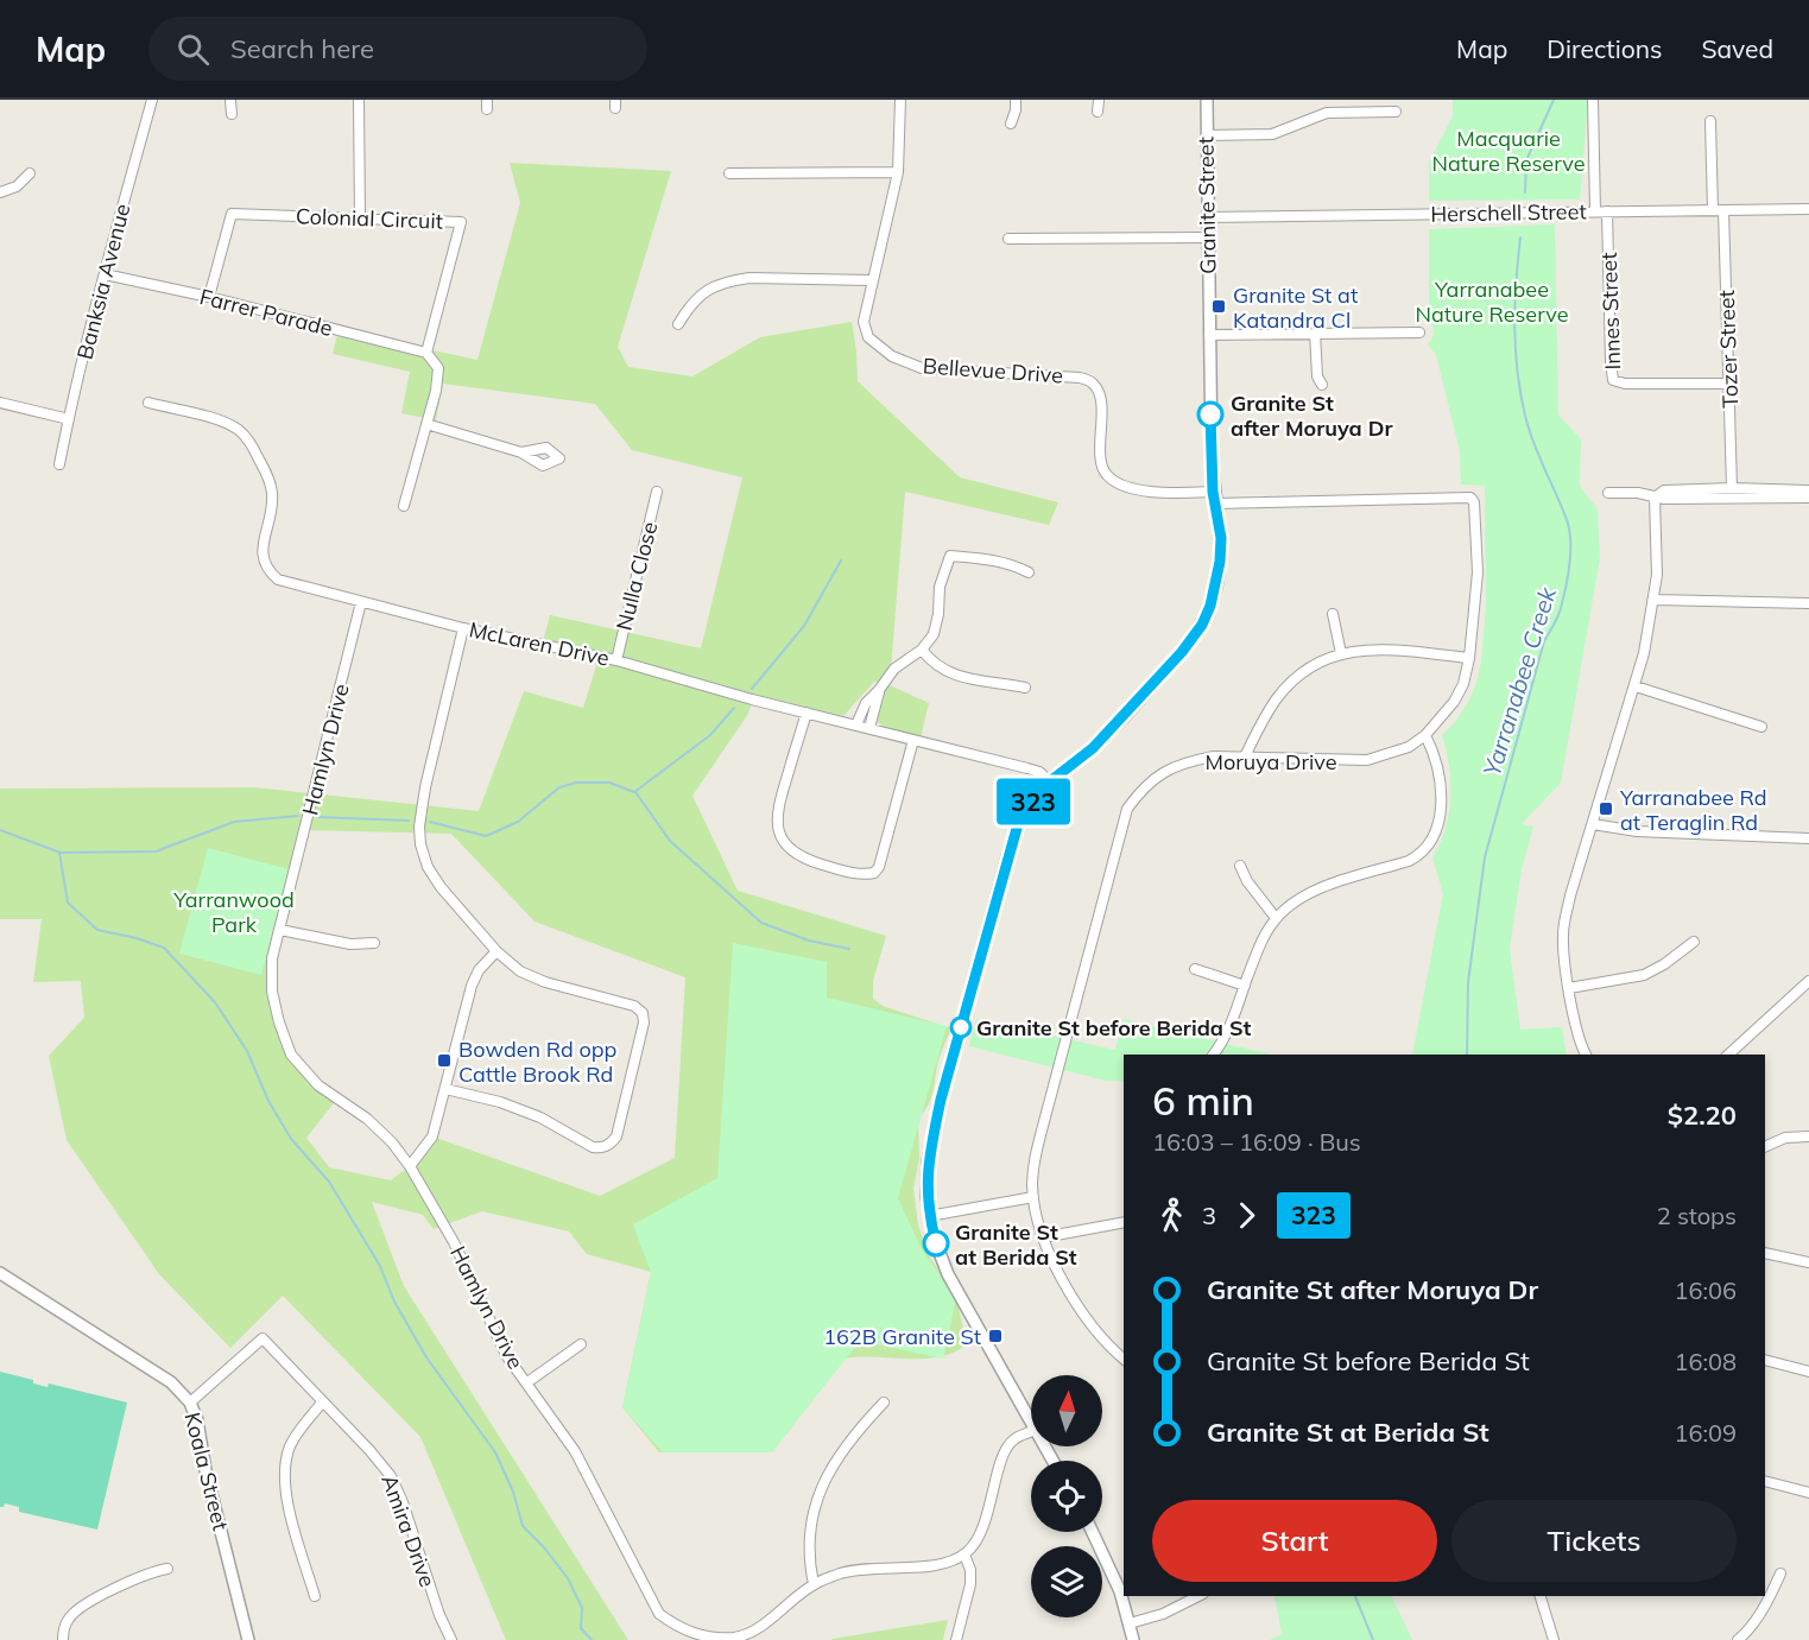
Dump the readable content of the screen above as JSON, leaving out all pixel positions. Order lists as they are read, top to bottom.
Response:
{
  "streets": {
    "street": [
      "Granite Street",
      "Herschell Street",
      "Colonial Circuit",
      "Banksia Avenue",
      "Innes Street",
      "Farrer Parade",
      "Tozer Street",
      "Bellevue Drive",
      "Nulla Close",
      "McLaren Drive",
      "Hamlyn Drive",
      "Moruya Drive",
      "Koala Street",
      "Amira Drive"
    ]
  },
  "crossings": [
    ["Granite Street", "Herschell Street"],
    ["Granite Street", "Bellevue Drive"],
    ["Granite Street", "McLaren Drive"],
    ["Granite Street", "Moruya Drive"],
    ["Herschell Street", "Innes Street"],
    ["Herschell Street", "Tozer Street"],
    ["Colonial Circuit", "Farrer Parade"],
    ["Banksia Avenue", "Farrer Parade"],
    ["Innes Street", "Tozer Street"],
    ["Nulla Close", "McLaren Drive"],
    ["McLaren Drive", "Hamlyn Drive"],
    ["Koala Street", "Amira Drive"]
  ],
  "water": ["Yarranabee Creek"],
  "parks": ["Macquarie Nature Reserve", "Yarranabee Nature Reserve", "Yarranwood Park"],
  "places": {
    "transit": [
      "Granite St at Katandra Cl",
      "Yarranabee Rd at Teraglin Rd",
      "Bowden Rd opp Cattle Brook Rd",
      "162B Granite St"
    ],
    "other": ["Granite St after Moruya Dr", "Granite St before Berida St", "Granite St at Berida St"]
  },
  "lines": ["bus line 323"],
  "north": "top",
  "page": {
    "header": "Map",
    "search": "Search here",
    "nav": ["Map", "Directions", "Saved"],
    "on_map": "323",
    "heading": ["6 min", "16:03 – 16:09 · Bus", "$2.20"],
    "legs": ["3", "323", "2 stops"],
    "list": [
      {
        "name": "Granite St after Moruya Dr",
        "value": "16:06"
      },
      {
        "name": "Granite St before Berida St",
        "value": "16:08"
      },
      {
        "name": "Granite St at Berida St",
        "value": "16:09"
      }
    ],
    "buttons": ["Start", "Tickets"]
  }
}
